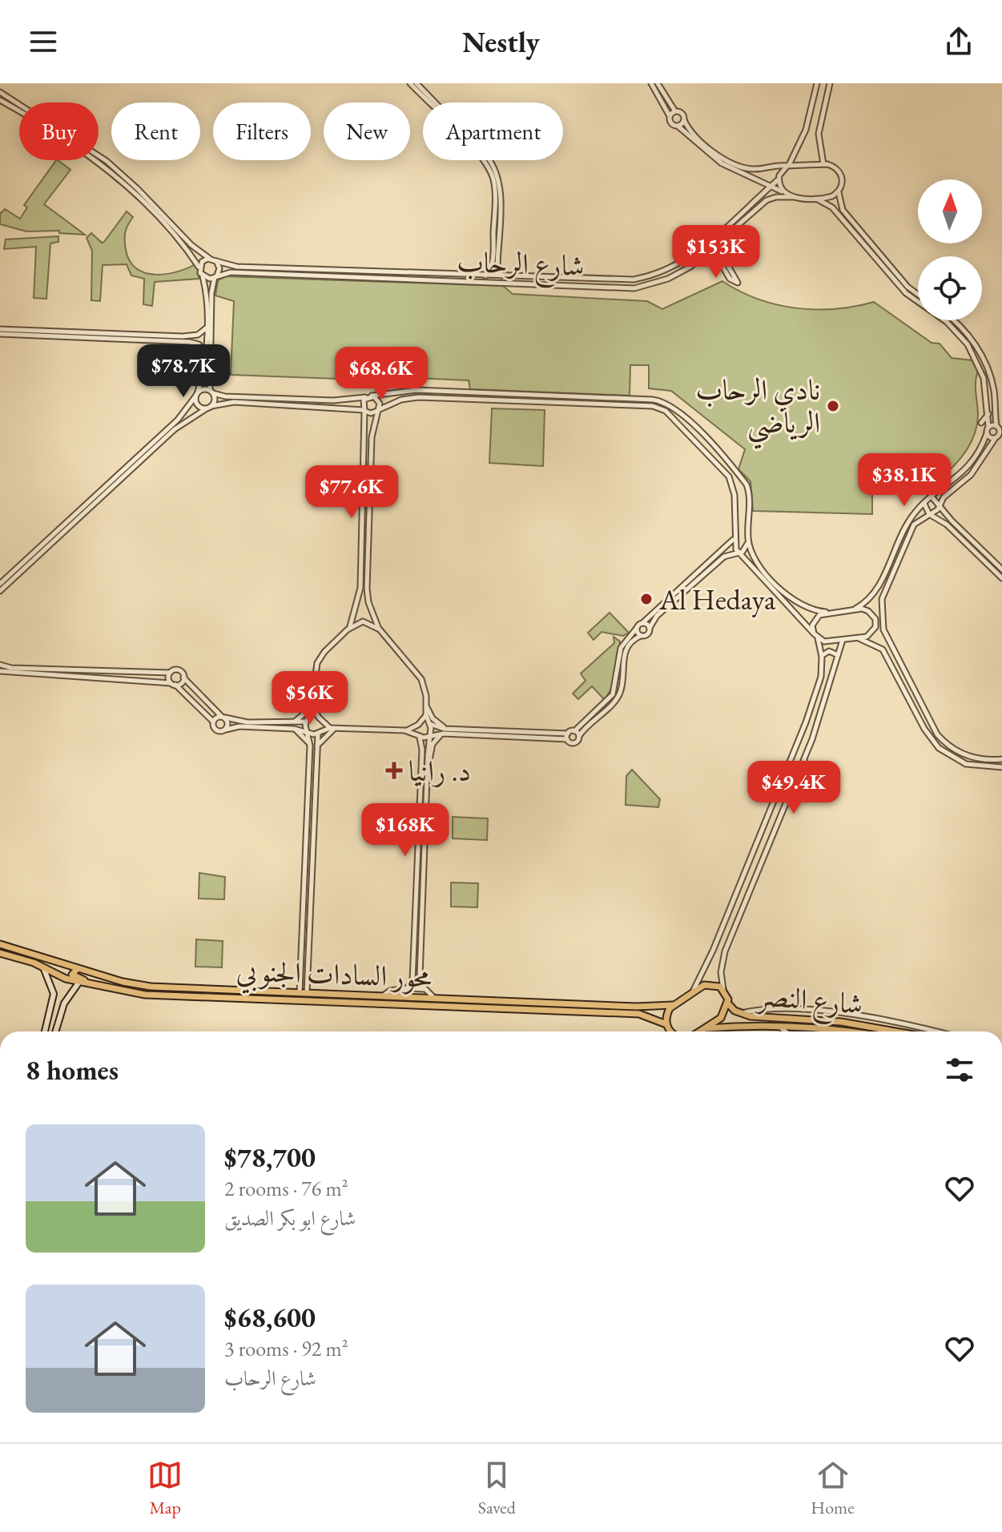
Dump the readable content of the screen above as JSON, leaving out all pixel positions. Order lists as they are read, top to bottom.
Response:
{
  "streets": {
    "main road": ["محور السادات الجنوبي", "شارع النصر"],
    "street": ["شارع الرحاب"]
  },
  "places": {
    "other": ["نادي الرحاب الرياضي", "Al Hedaya"],
    "health": ["د. رانيا"]
  },
  "north": "top",
  "page": {
    "header": "Nestly",
    "chip": [
      "Buy",
      "Rent",
      "Filters",
      "New",
      "Apartment"
    ],
    "price": [
      "$153K",
      "$78.7K",
      "$68.6K",
      "$38.1K",
      "$77.6K",
      "$56K",
      "$49.4K",
      "$168K"
    ],
    "heading": "8 homes",
    "list": [
      {
        "name": "$78,700",
        "note": "2 rooms · 76 m² · شارع ابو بكر الصديق"
      },
      {
        "name": "$68,600",
        "note": "3 rooms · 92 m² · شارع الرحاب"
      }
    ],
    "tabs": ["Map", "Saved", "Home"]
  }
}
